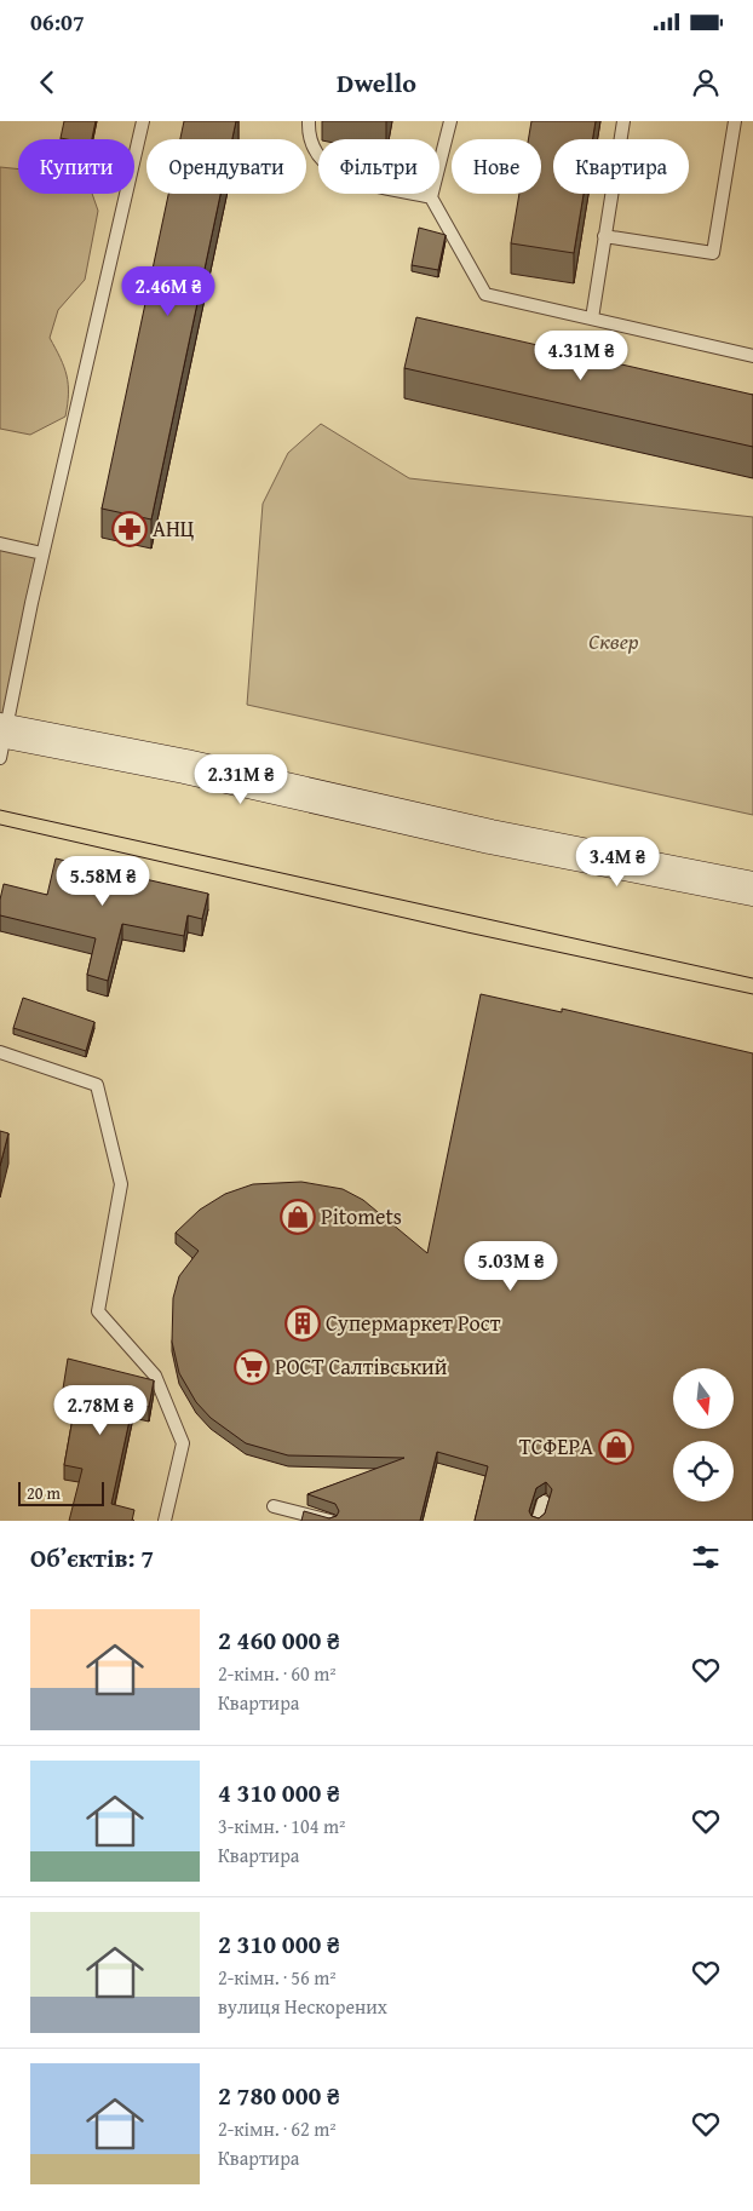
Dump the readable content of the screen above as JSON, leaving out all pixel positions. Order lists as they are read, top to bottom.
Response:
{
  "parks": ["Сквер"],
  "places": {
    "pharmacy": ["АНЦ"],
    "shop": ["Pitomets", "ТСФЕРА"],
    "building": ["Супермаркет Рост"],
    "supermarket": ["РОСТ Салтівський"]
  },
  "scale_bar": "20 m",
  "north": "bottom",
  "page": {
    "status": "06:07",
    "header": "Dwello",
    "chip": [
      "Купити",
      "Орендувати",
      "Фільтри",
      "Нове",
      "Квартира"
    ],
    "price": [
      "2.46M ₴",
      "4.31M ₴",
      "2.31M ₴",
      "3.4M ₴",
      "5.58M ₴",
      "5.03M ₴",
      "2.78M ₴"
    ],
    "scale": "20 m",
    "heading": "Об’єктів: 7",
    "list": [
      {
        "name": "2 460 000 ₴",
        "note": "2-кімн. · 60 m² · Квартира"
      },
      {
        "name": "4 310 000 ₴",
        "note": "3-кімн. · 104 m² · Квартира"
      },
      {
        "name": "2 310 000 ₴",
        "note": "2-кімн. · 56 m² · вулиця Нескорених"
      },
      {
        "name": "2 780 000 ₴",
        "note": "2-кімн. · 62 m² · Квартира"
      }
    ]
  }
}
